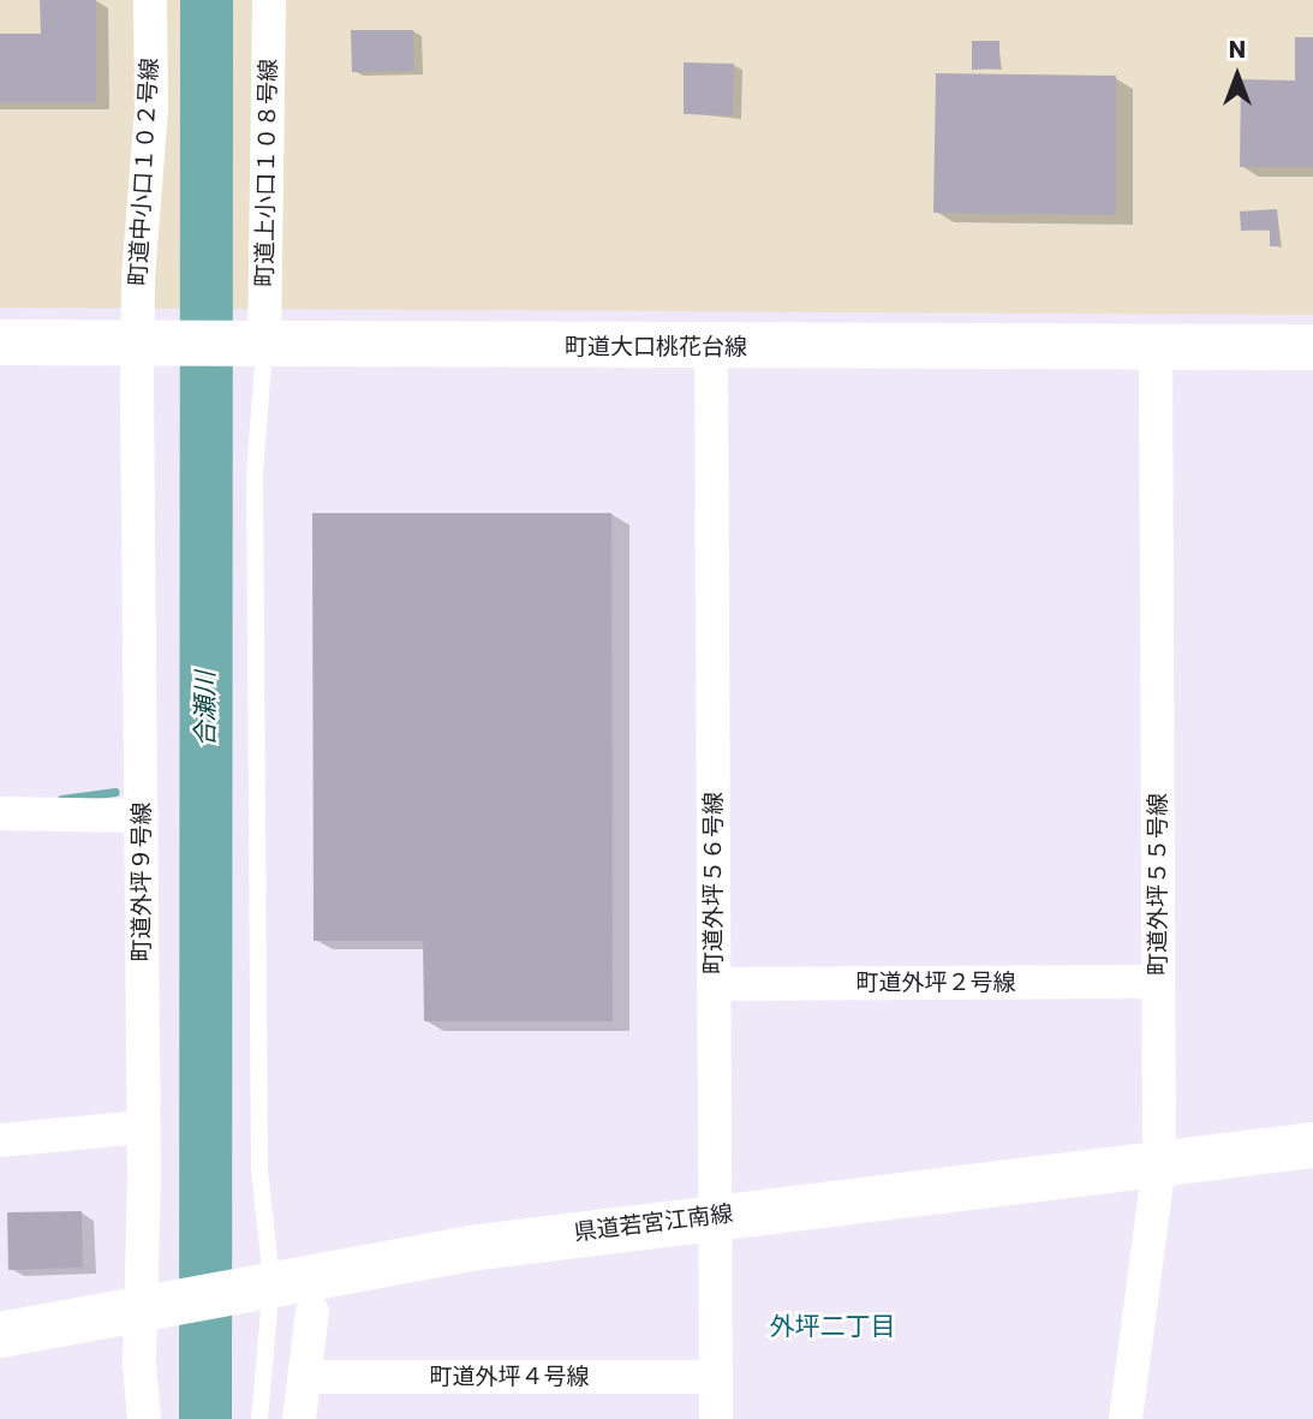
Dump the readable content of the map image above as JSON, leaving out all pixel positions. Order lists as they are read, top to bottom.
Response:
{
  "streets": {
    "main road": ["町道大口桃花台線", "県道若宮江南線"],
    "street": [
      "町道中小口１０２号線",
      "町道上小口１０８号線",
      "町道外坪９号線",
      "町道外坪５６号線",
      "町道外坪５５号線",
      "町道外坪２号線",
      "町道外坪４号線"
    ]
  },
  "crossings": [
    ["町道中小口１０２号線", "町道大口桃花台線"],
    ["町道中小口１０２号線", "町道外坪９号線"],
    ["町道上小口１０８号線", "町道大口桃花台線"],
    ["町道大口桃花台線", "町道外坪９号線"],
    ["町道大口桃花台線", "町道外坪５６号線"],
    ["町道大口桃花台線", "町道外坪５５号線"],
    ["町道外坪９号線", "県道若宮江南線"],
    ["町道外坪５６号線", "町道外坪２号線"],
    ["町道外坪５６号線", "県道若宮江南線"],
    ["町道外坪５６号線", "町道外坪４号線"],
    ["町道外坪５５号線", "町道外坪２号線"],
    ["町道外坪５５号線", "県道若宮江南線"]
  ],
  "districts": ["外坪二丁目"],
  "water": ["合瀬川"],
  "north": "top"
}
